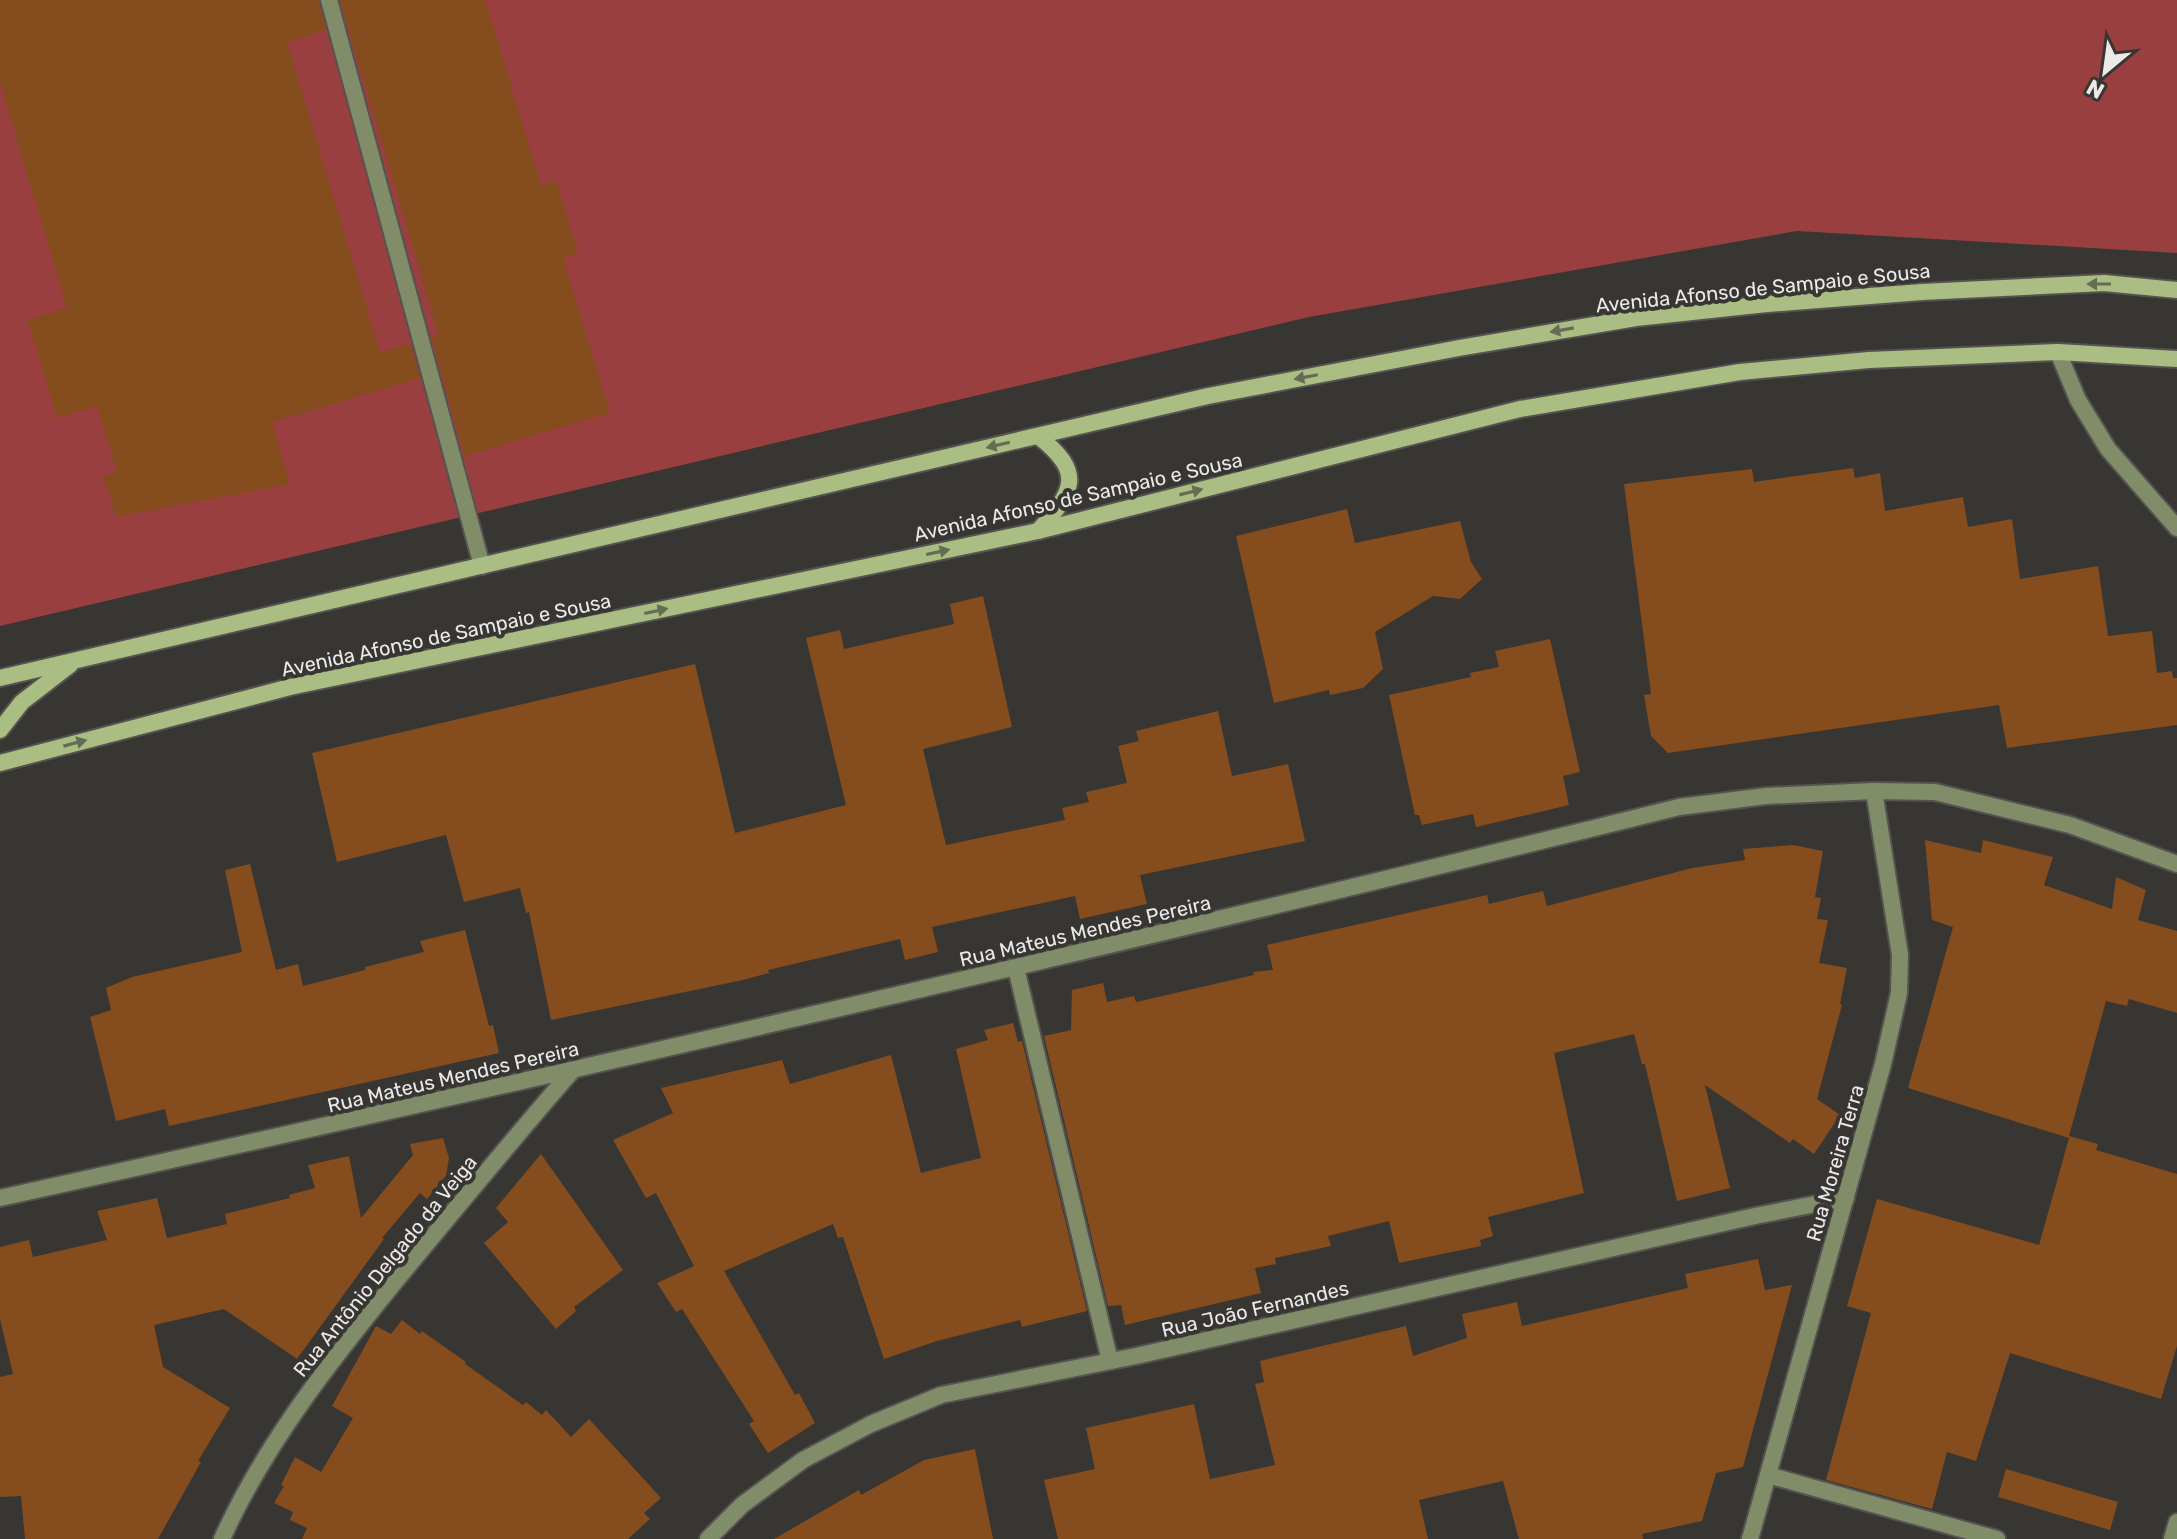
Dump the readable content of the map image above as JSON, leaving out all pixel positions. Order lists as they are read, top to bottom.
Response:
{
  "streets": {
    "main road": ["Avenida Afonso de Sampaio e Sousa"],
    "street": [
      "Rua Mateus Mendes Pereira",
      "Rua Moreira Terra",
      "Rua Antônio Delgado da Veiga",
      "Rua João Fernandes"
    ]
  },
  "crossings": [
    ["Rua Mateus Mendes Pereira", "Rua Moreira Terra"],
    ["Rua Mateus Mendes Pereira", "Rua Antônio Delgado da Veiga"],
    ["Rua Moreira Terra", "Rua João Fernandes"]
  ],
  "north": "bottom left"
}
